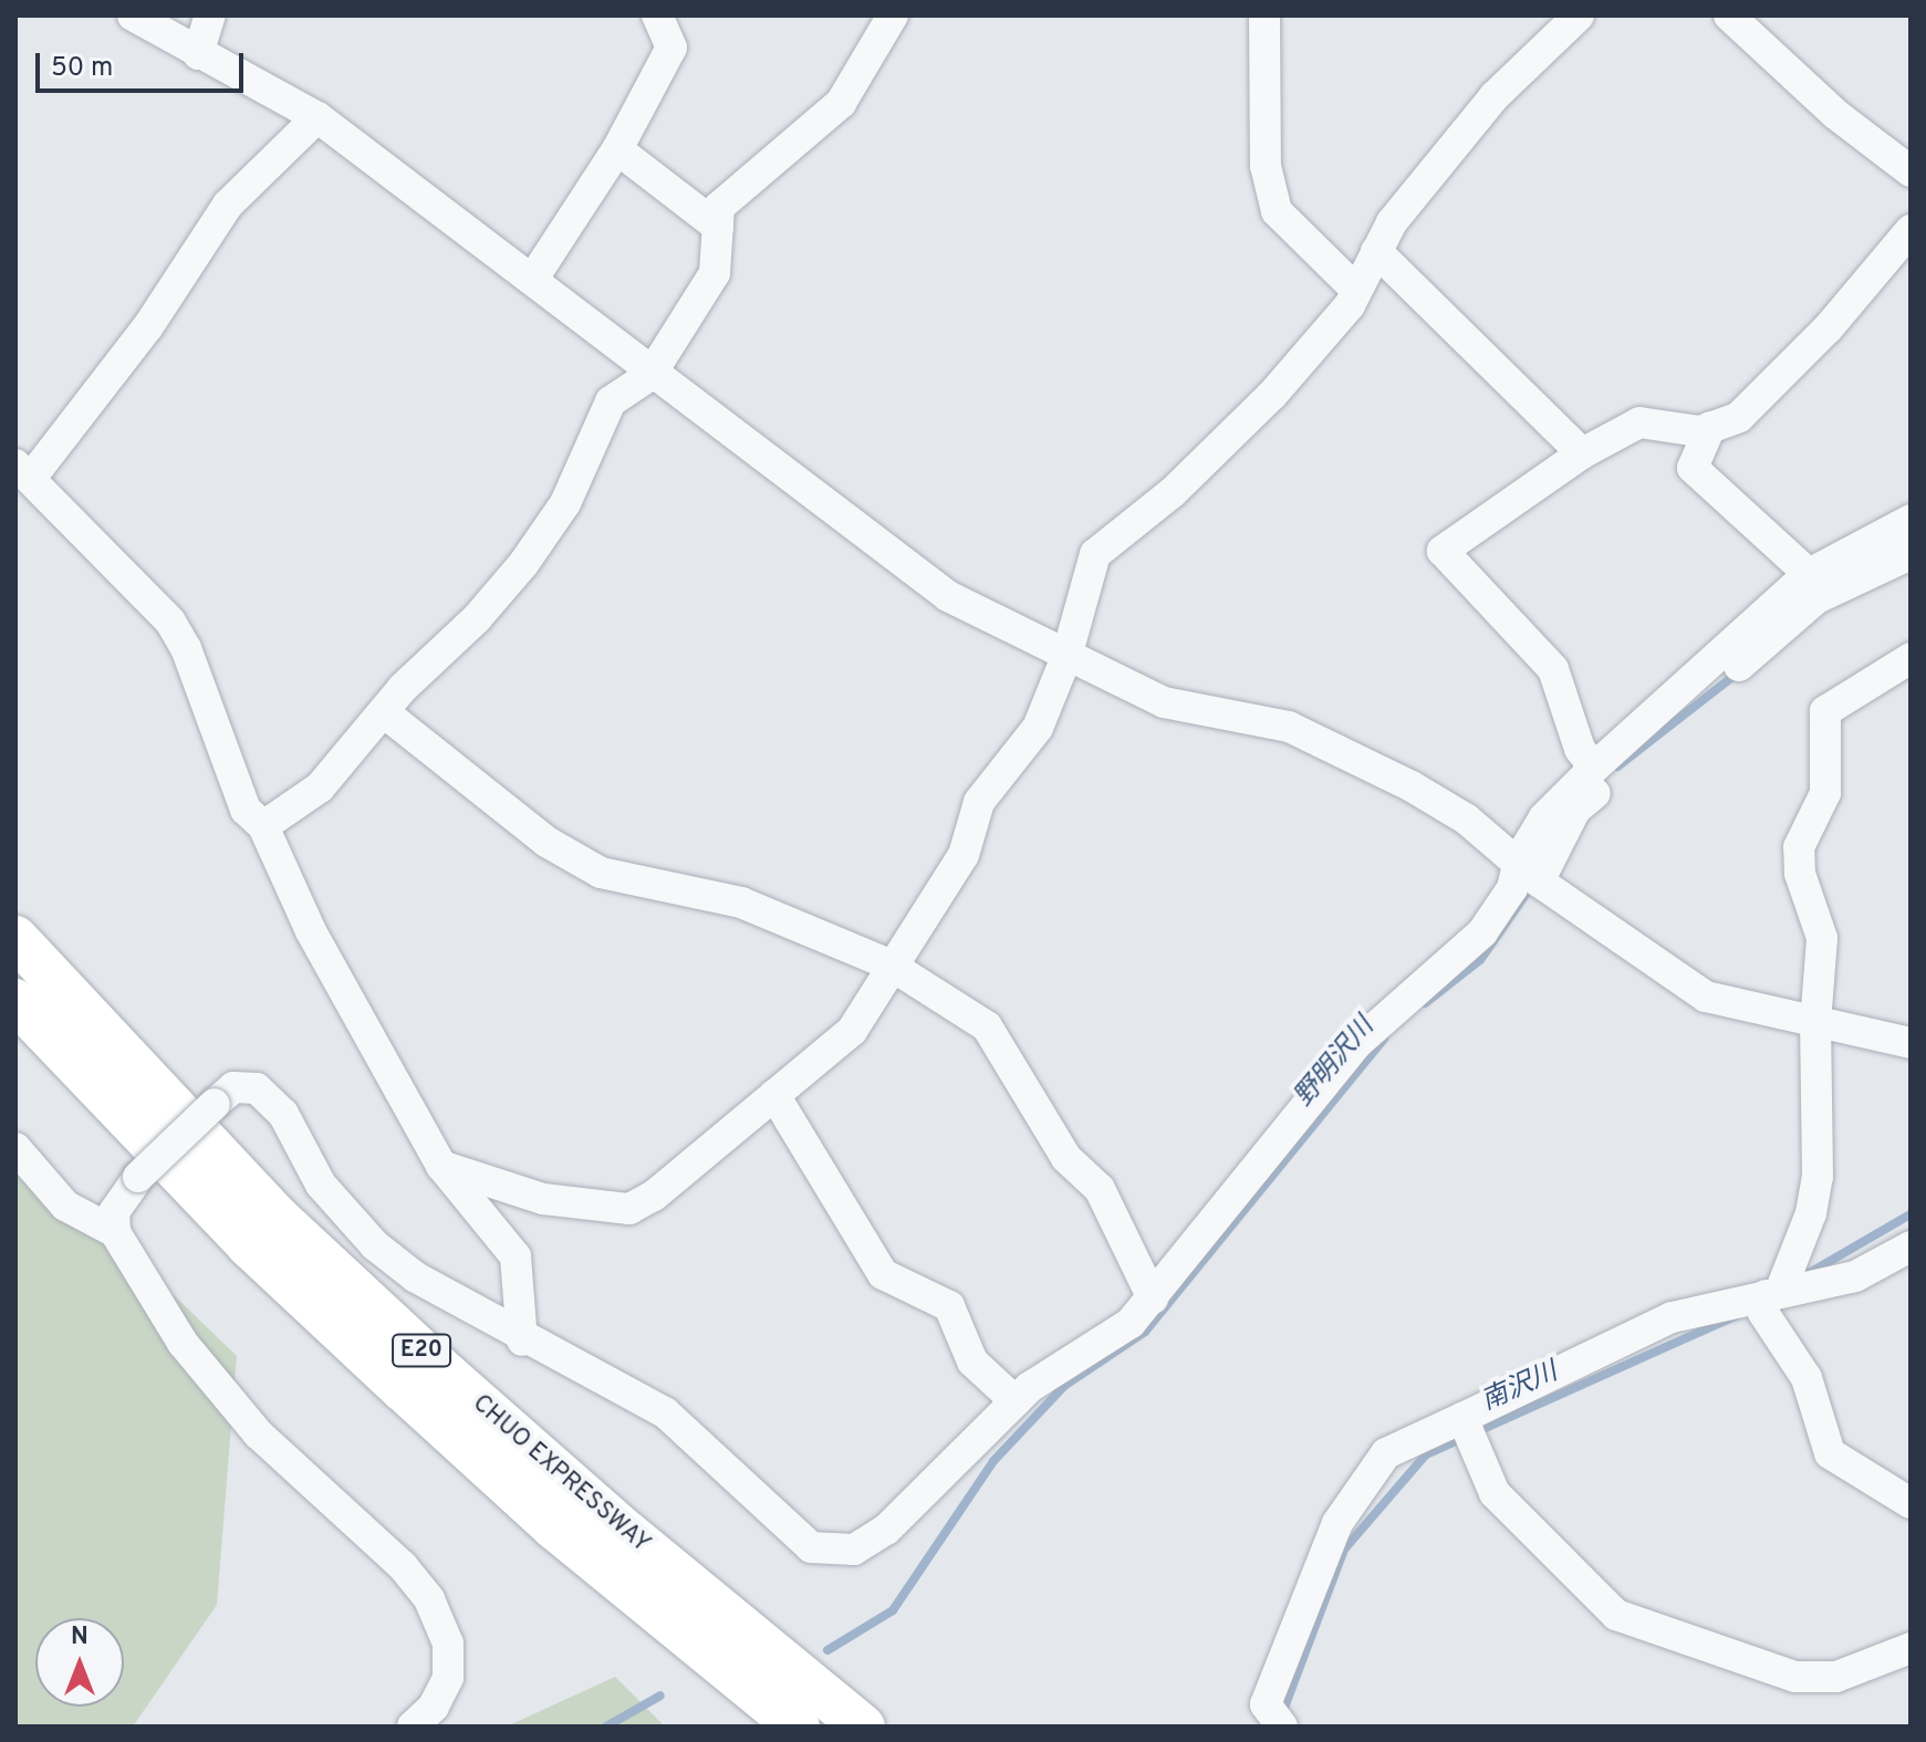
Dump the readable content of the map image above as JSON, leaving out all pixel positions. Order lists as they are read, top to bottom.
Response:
{
  "streets": {
    "highway": ["E20", "CHUO EXPRESSWAY"]
  },
  "water": ["野明沢川", "南沢川"],
  "scale_bar": "50 m",
  "north": "top"
}
